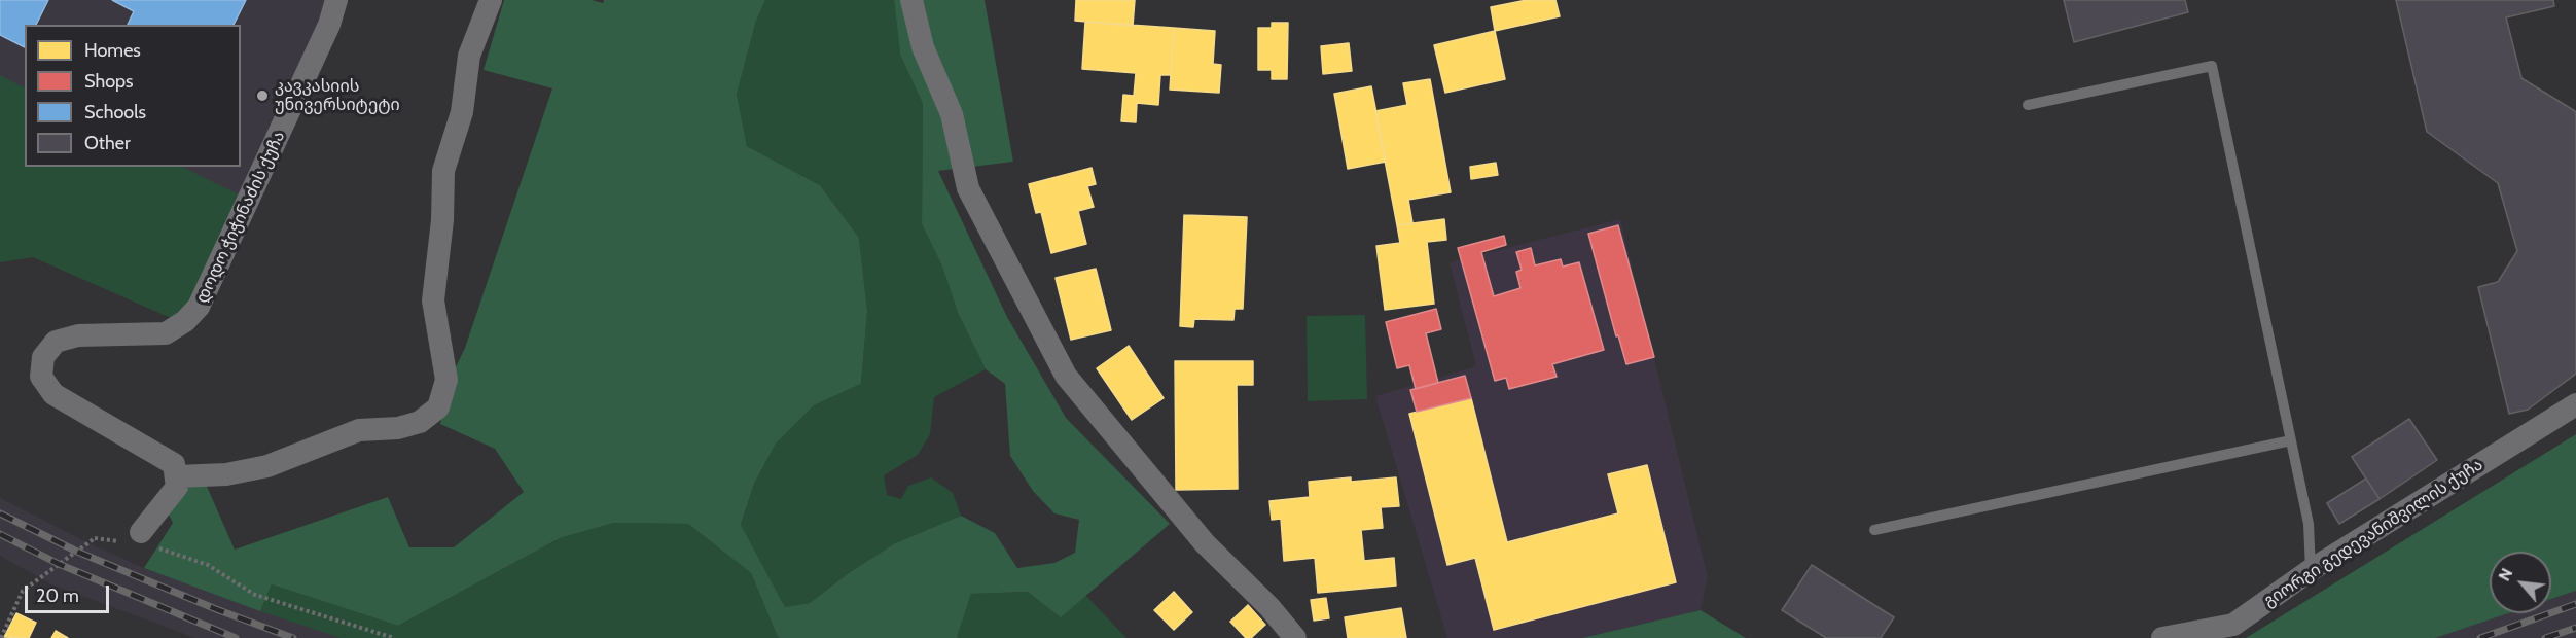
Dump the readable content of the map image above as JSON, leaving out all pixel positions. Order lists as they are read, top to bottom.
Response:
{
  "streets": {
    "street": ["დოდო ჭიჭინაძის ქუჩა", "გიორგი გედევანიშვილის ქუჩა"]
  },
  "places": ["კავკასიის უნივერსიტეტი"],
  "legend": [
    "Homes",
    "Shops",
    "Schools",
    "Other"
  ],
  "scale_bar": "20 m",
  "north": "top left"
}
